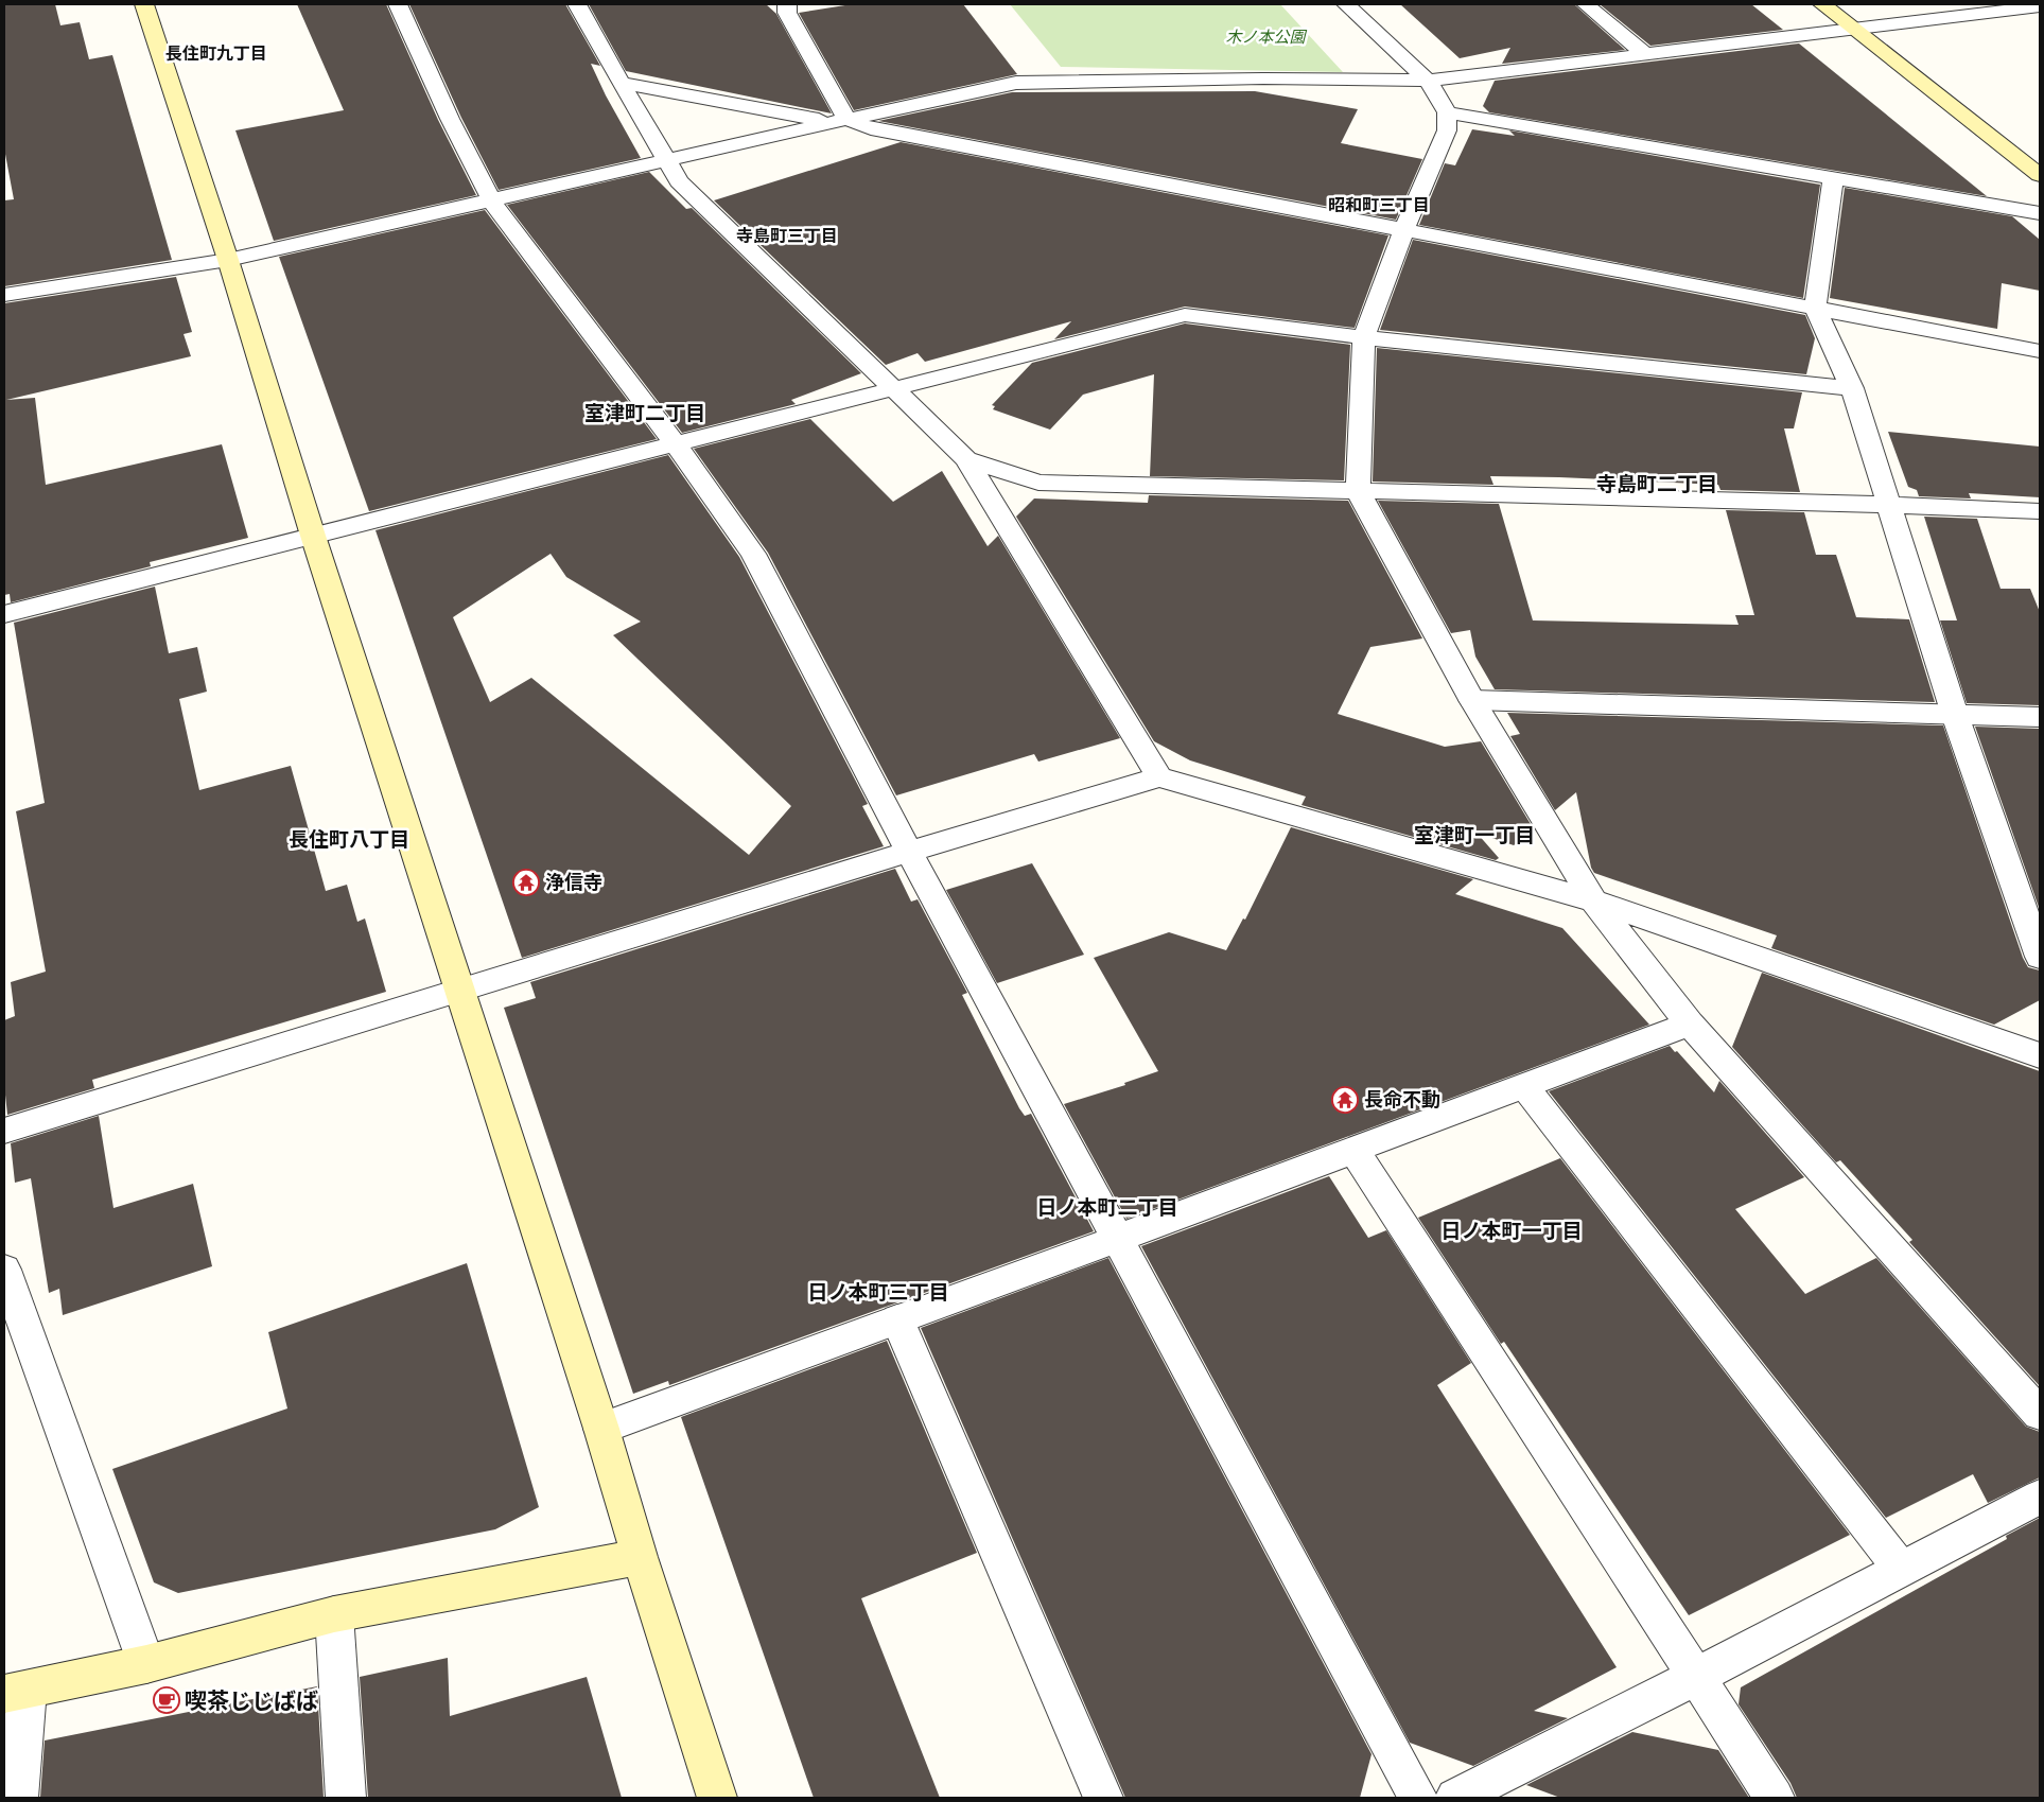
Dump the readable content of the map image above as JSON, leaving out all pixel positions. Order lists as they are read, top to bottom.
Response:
{
  "districts": [
    "長住町九丁目",
    "昭和町三丁目",
    "寺島町三丁目",
    "室津町二丁目",
    "寺島町二丁目",
    "室津町一丁目",
    "長住町八丁目",
    "日ノ本町二丁目",
    "日ノ本町一丁目",
    "日ノ本町三丁目"
  ],
  "parks": ["木ノ本公園"],
  "places": {
    "temple": ["浄信寺", "長命不動"],
    "cafe": ["喫茶じじばば"]
  }
}
